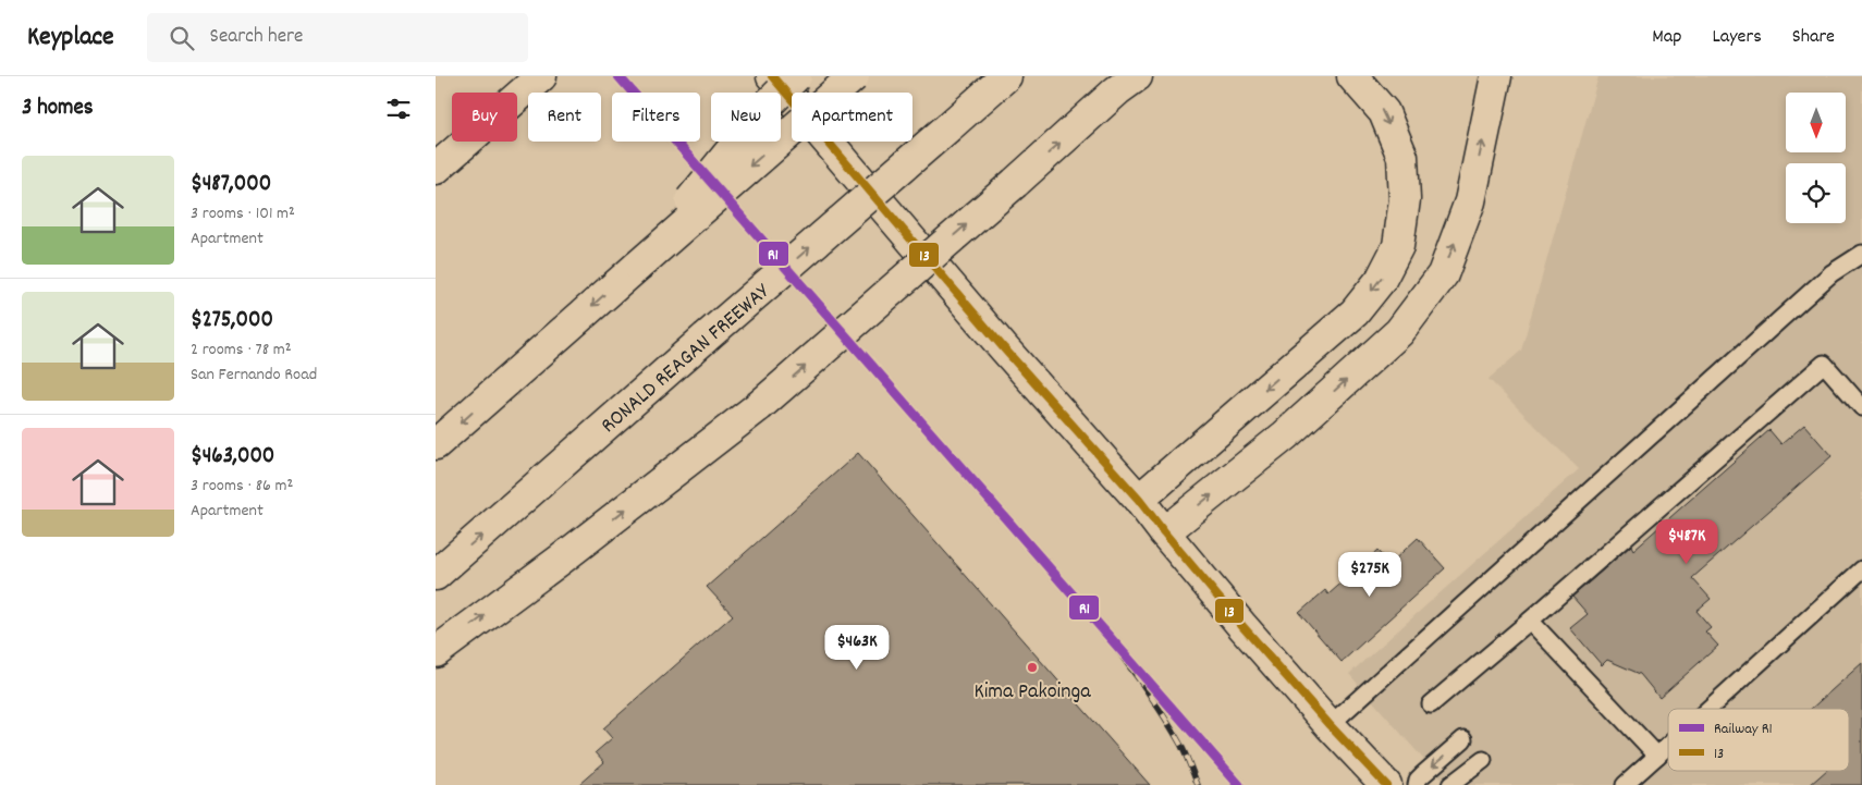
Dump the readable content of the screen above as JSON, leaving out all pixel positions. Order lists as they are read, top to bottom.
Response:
{
  "streets": {
    "main road": ["RONALD REAGAN FREEWAY"]
  },
  "places": ["Kima Pakoinga"],
  "lines": ["rail line R1", "transit line 13"],
  "legend": ["Railway R1", "13"],
  "north": "bottom",
  "page": {
    "header": "Keyplace",
    "search": "Search here",
    "nav": ["Map", "Layers", "Share"],
    "heading": "3 homes",
    "chip": [
      "Buy",
      "Rent",
      "Filters",
      "New",
      "Apartment"
    ],
    "list": [
      {
        "name": "$487,000",
        "note": "3 rooms · 101 m² · Apartment"
      },
      {
        "name": "$275,000",
        "note": "2 rooms · 78 m² · San Fernando Road"
      },
      {
        "name": "$463,000",
        "note": "3 rooms · 86 m² · Apartment"
      }
    ],
    "price": ["$487K", "$275K", "$463K"]
  }
}
